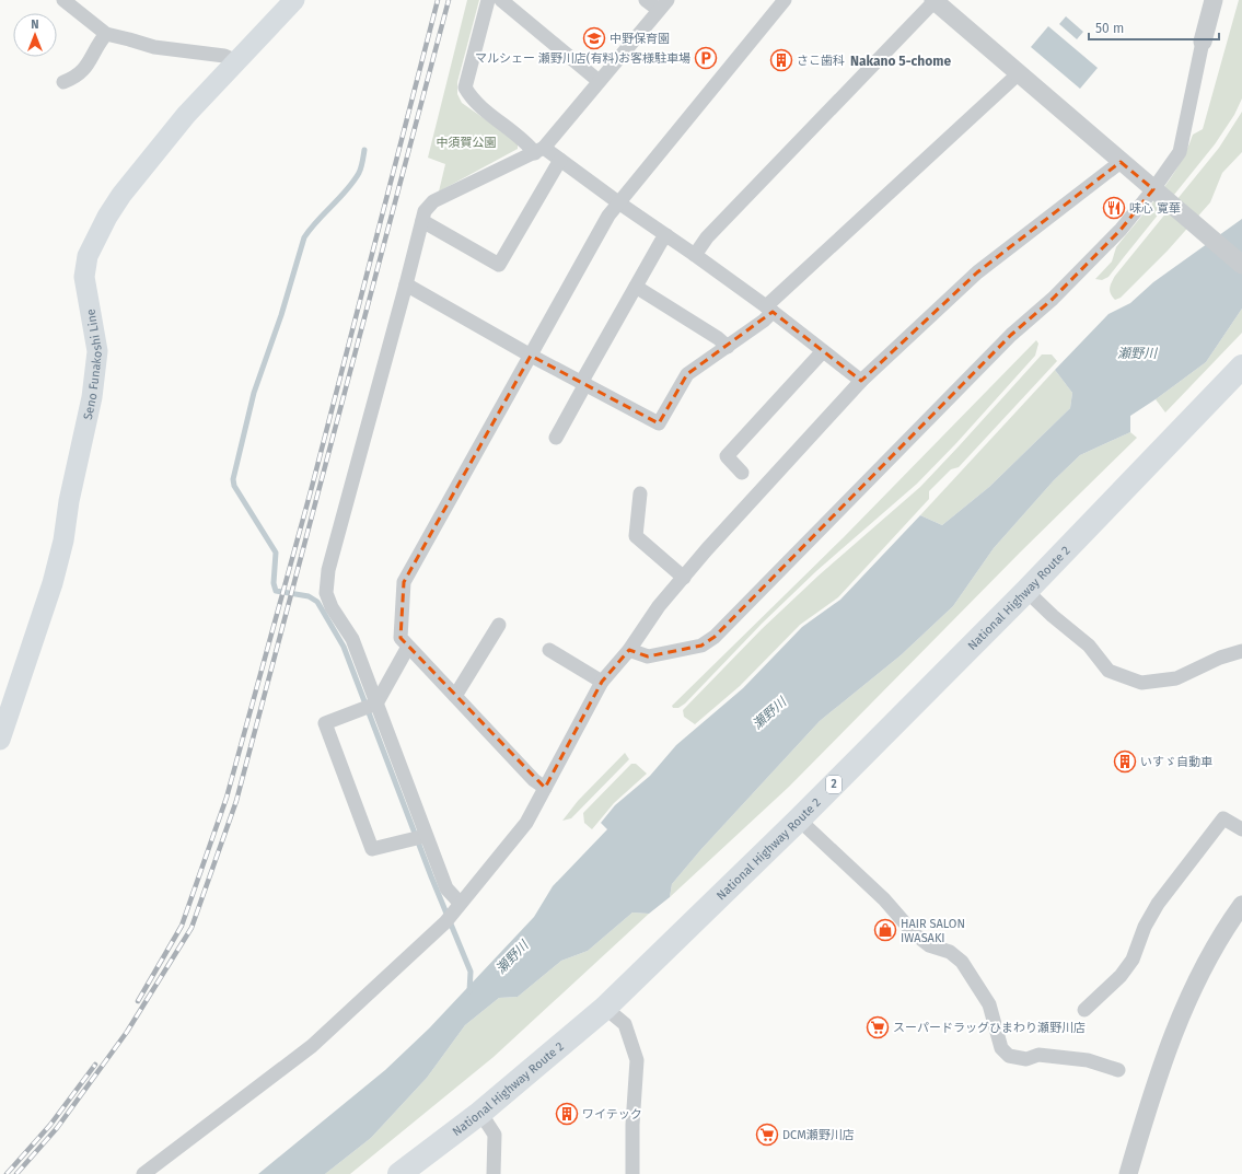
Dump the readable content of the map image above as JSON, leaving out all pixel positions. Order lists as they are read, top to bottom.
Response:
{
  "streets": {
    "highway": ["National Highway Route 2", "2"],
    "main road": ["Seno Funakoshi Line"]
  },
  "districts": ["Nakano 5-chome"],
  "water": ["瀬野川"],
  "parks": ["中須賀公園"],
  "places": {
    "school or university": ["中野保育園"],
    "parking": ["マルシェー 瀬野川店(有料)お客様駐車場"],
    "building": ["さこ歯科", "いすゞ自動車", "ワイテック"],
    "restaurant": ["味心 寛華"],
    "shop": ["HAIR SALON IWASAKI"],
    "supermarket": ["スーパードラッグひまわり瀬野川店", "DCM瀬野川店"]
  },
  "scale_bar": "50 m",
  "north": "top"
}
